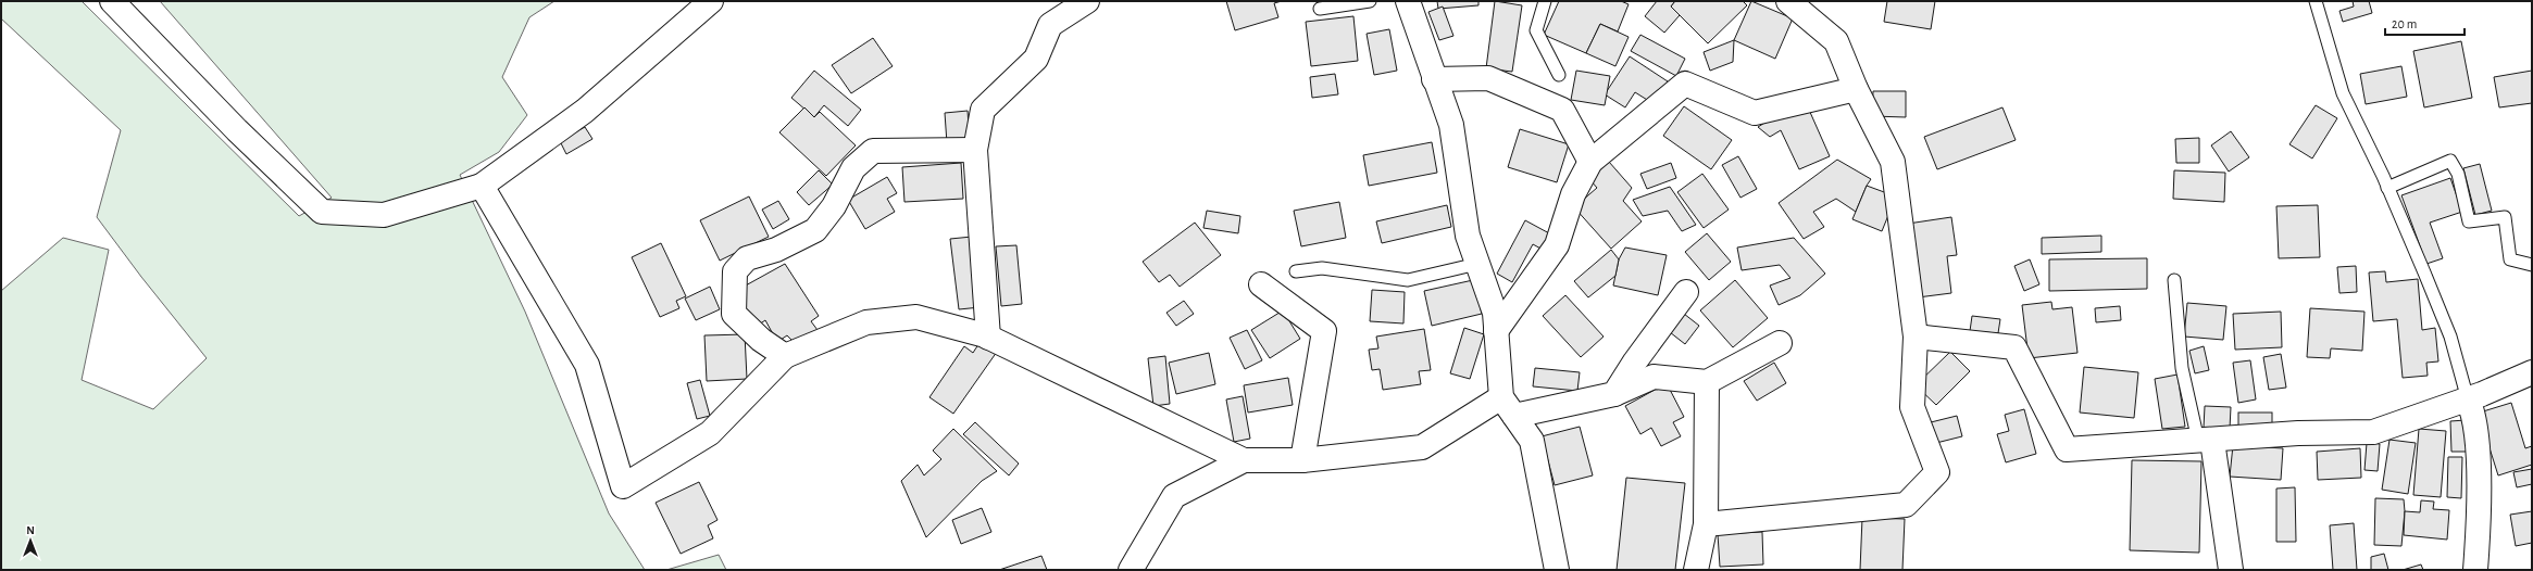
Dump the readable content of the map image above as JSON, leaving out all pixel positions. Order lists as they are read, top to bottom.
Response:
{
  "scale_bar": "20 m",
  "north": "top"
}
